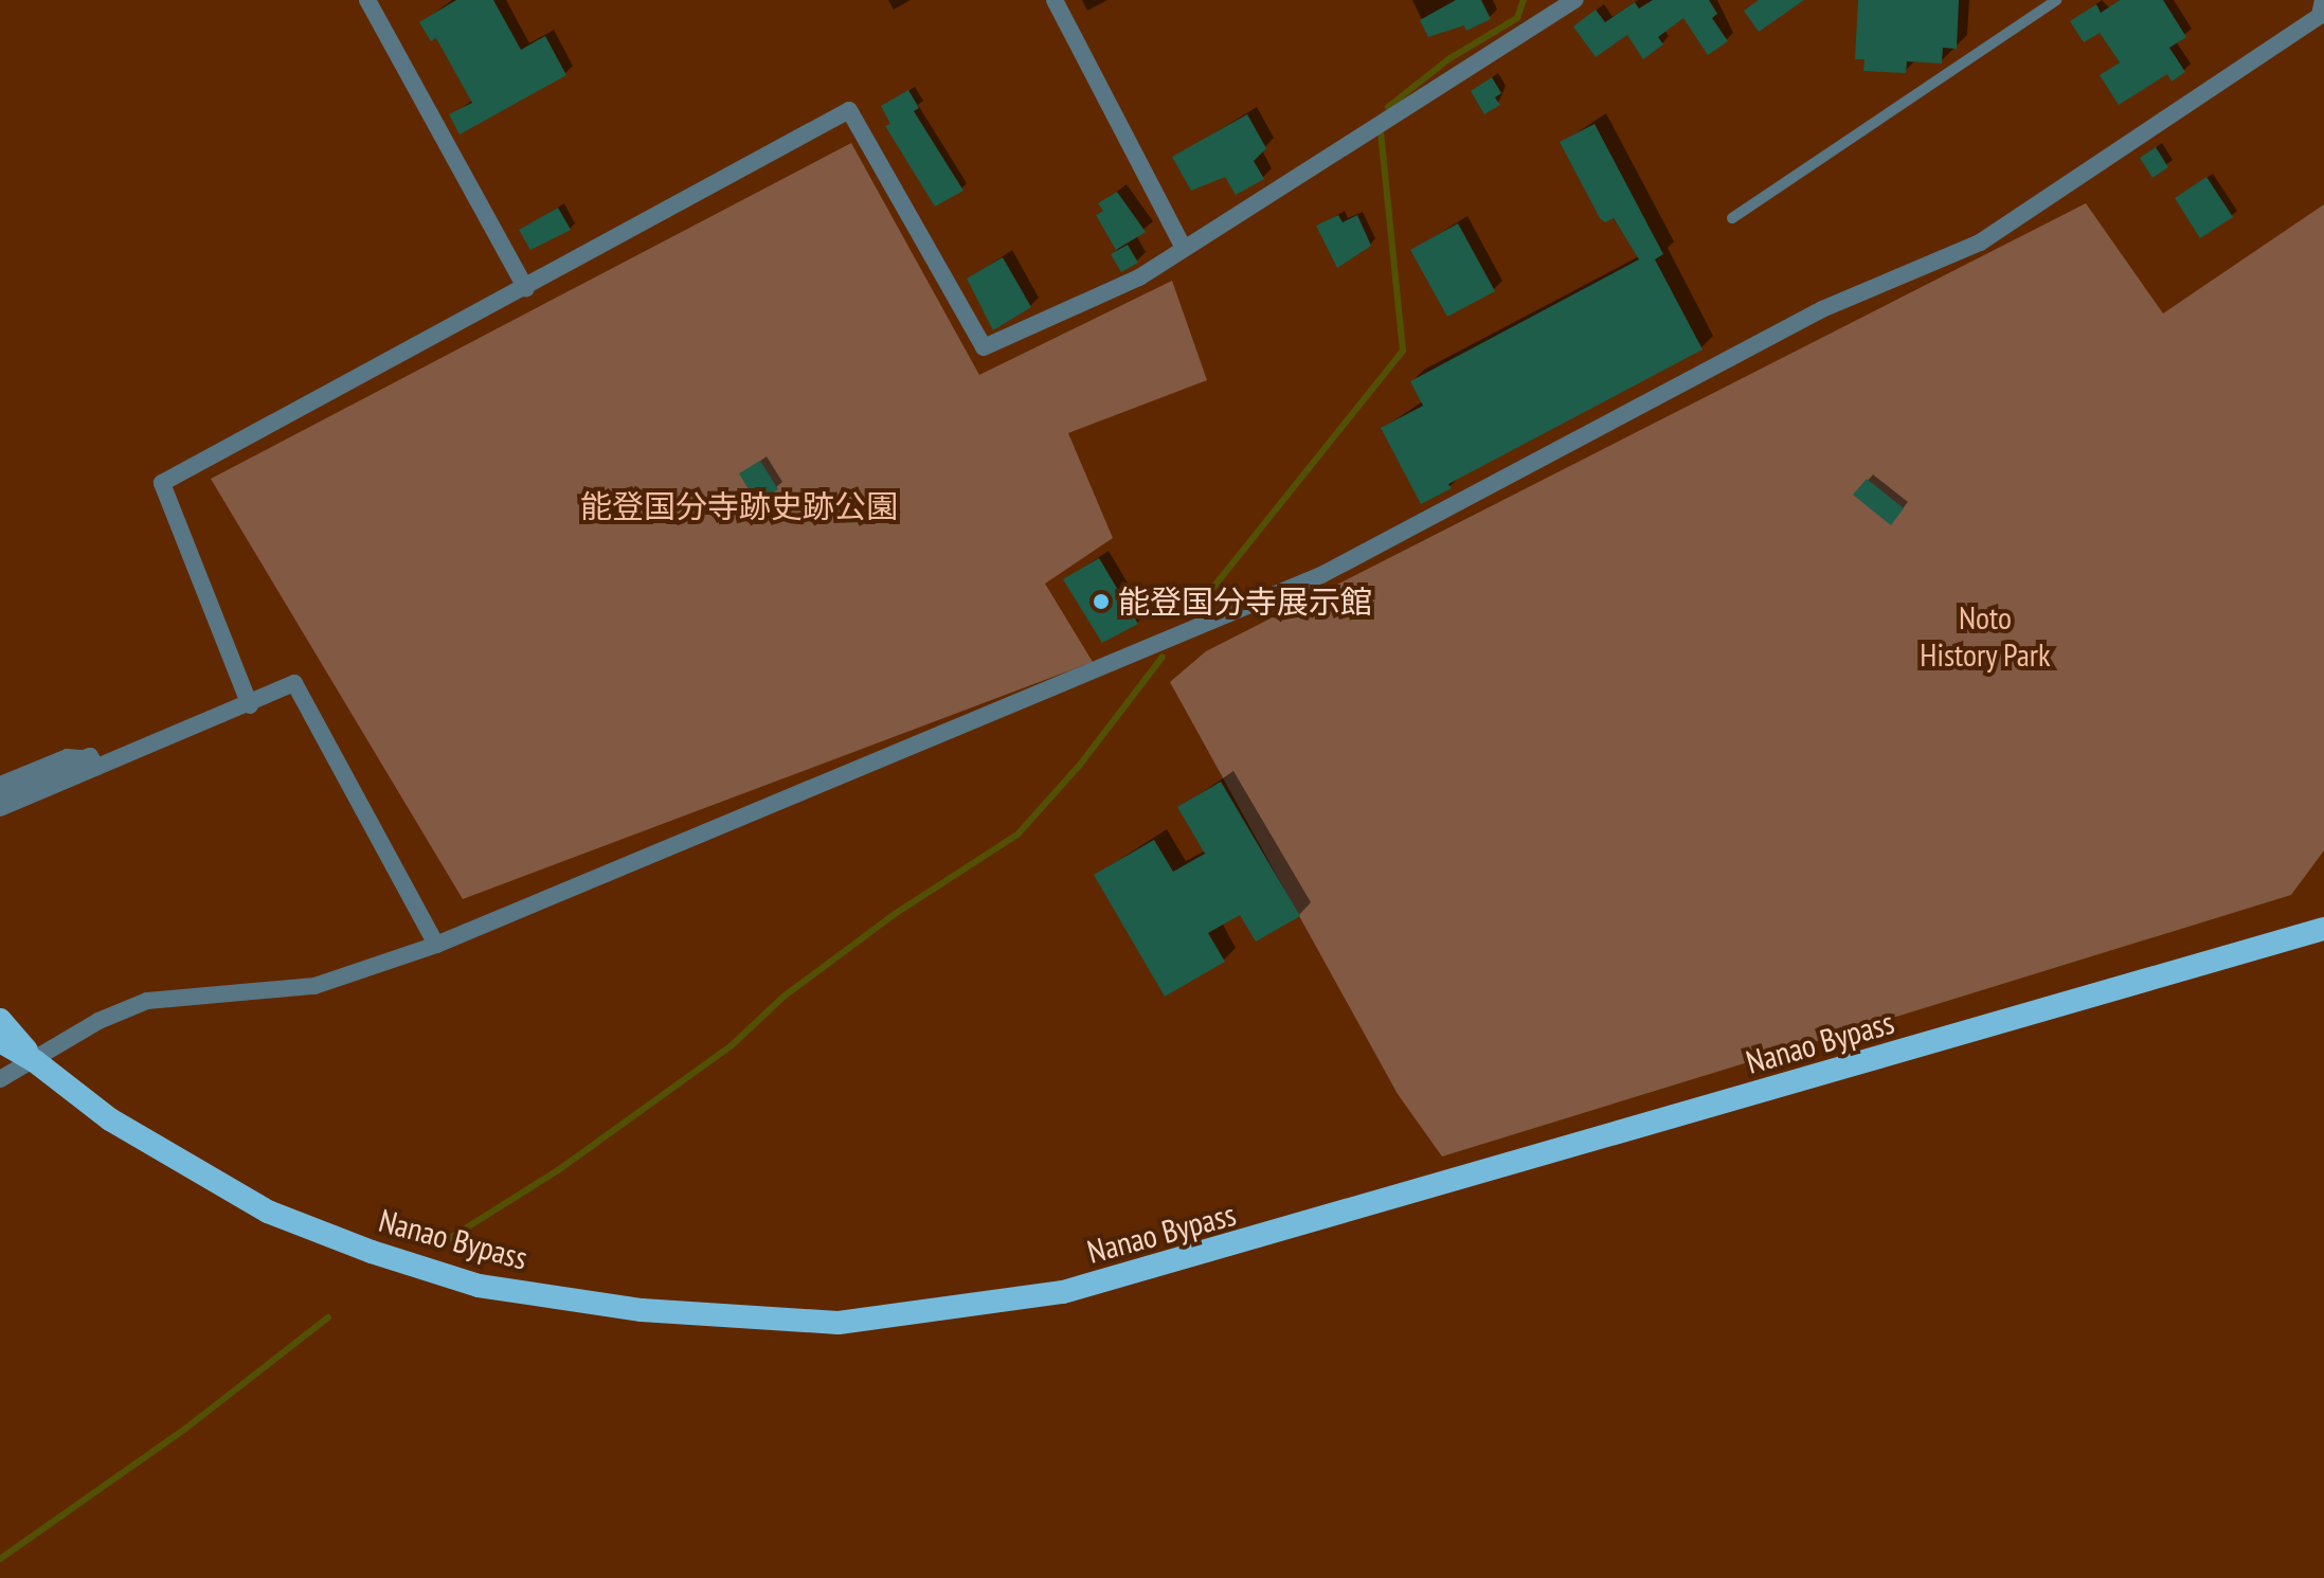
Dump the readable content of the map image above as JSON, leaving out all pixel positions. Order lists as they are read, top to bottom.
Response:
{
  "streets": {
    "highway": ["Nanao Bypass"]
  },
  "parks": ["能登国分寺跡史跡公園", "Noto History Park"],
  "places": ["能登国分寺展示館"]
}
